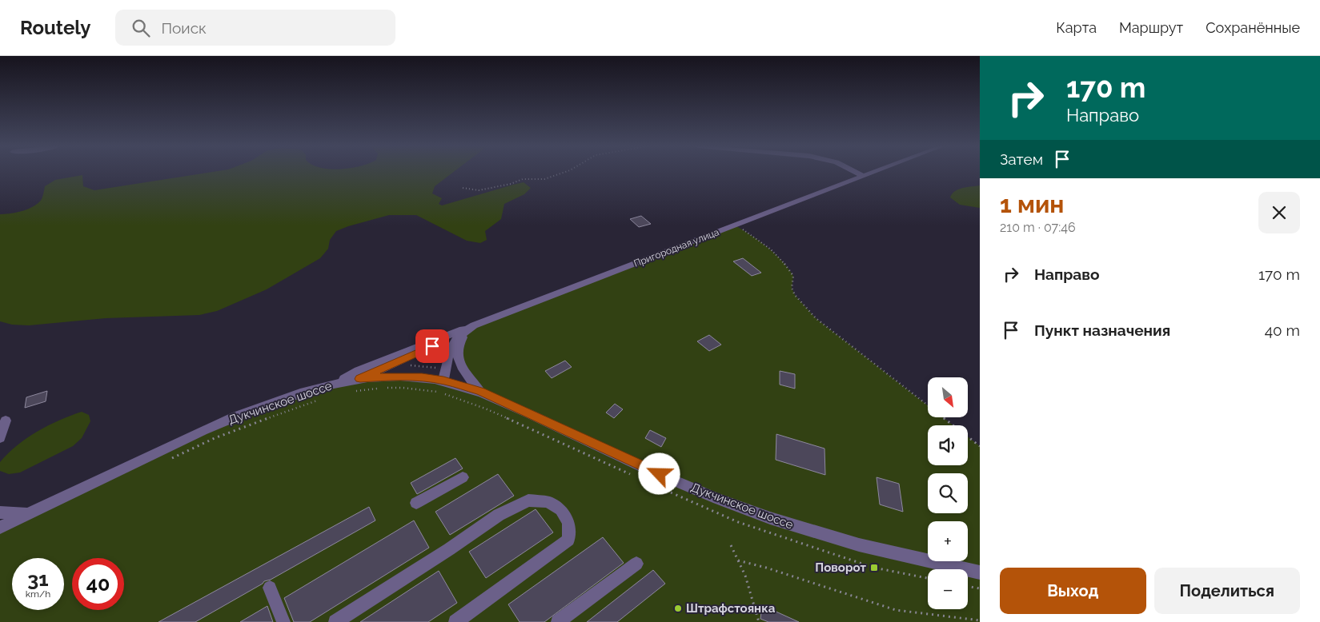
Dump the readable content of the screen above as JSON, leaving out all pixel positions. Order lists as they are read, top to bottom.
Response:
{
  "streets": {
    "street": ["Пригородная улица", "Дукчинское шоссе"]
  },
  "crossings": [
    ["Пригородная улица", "Дукчинское шоссе"]
  ],
  "places": {
    "transit": ["Поворот"],
    "other": ["Штрафстоянка"]
  },
  "north": "bottom right",
  "page": {
    "header": "Routely",
    "search": "Поиск",
    "nav": ["Карта", "Маршрут", "Сохранённые"],
    "turn": ["170 m", "Направо"],
    "then": "Затем",
    "heading": ["1 мин", "210 m · 07:46"],
    "list": [
      {
        "name": "Направо",
        "value": "170 m"
      },
      {
        "name": "Пункт назначения",
        "value": "40 m"
      }
    ],
    "map_buttons": ["+", "−"],
    "speed": "31 km/h",
    "limit": "40",
    "buttons": ["Выход", "Поделиться"]
  }
}
